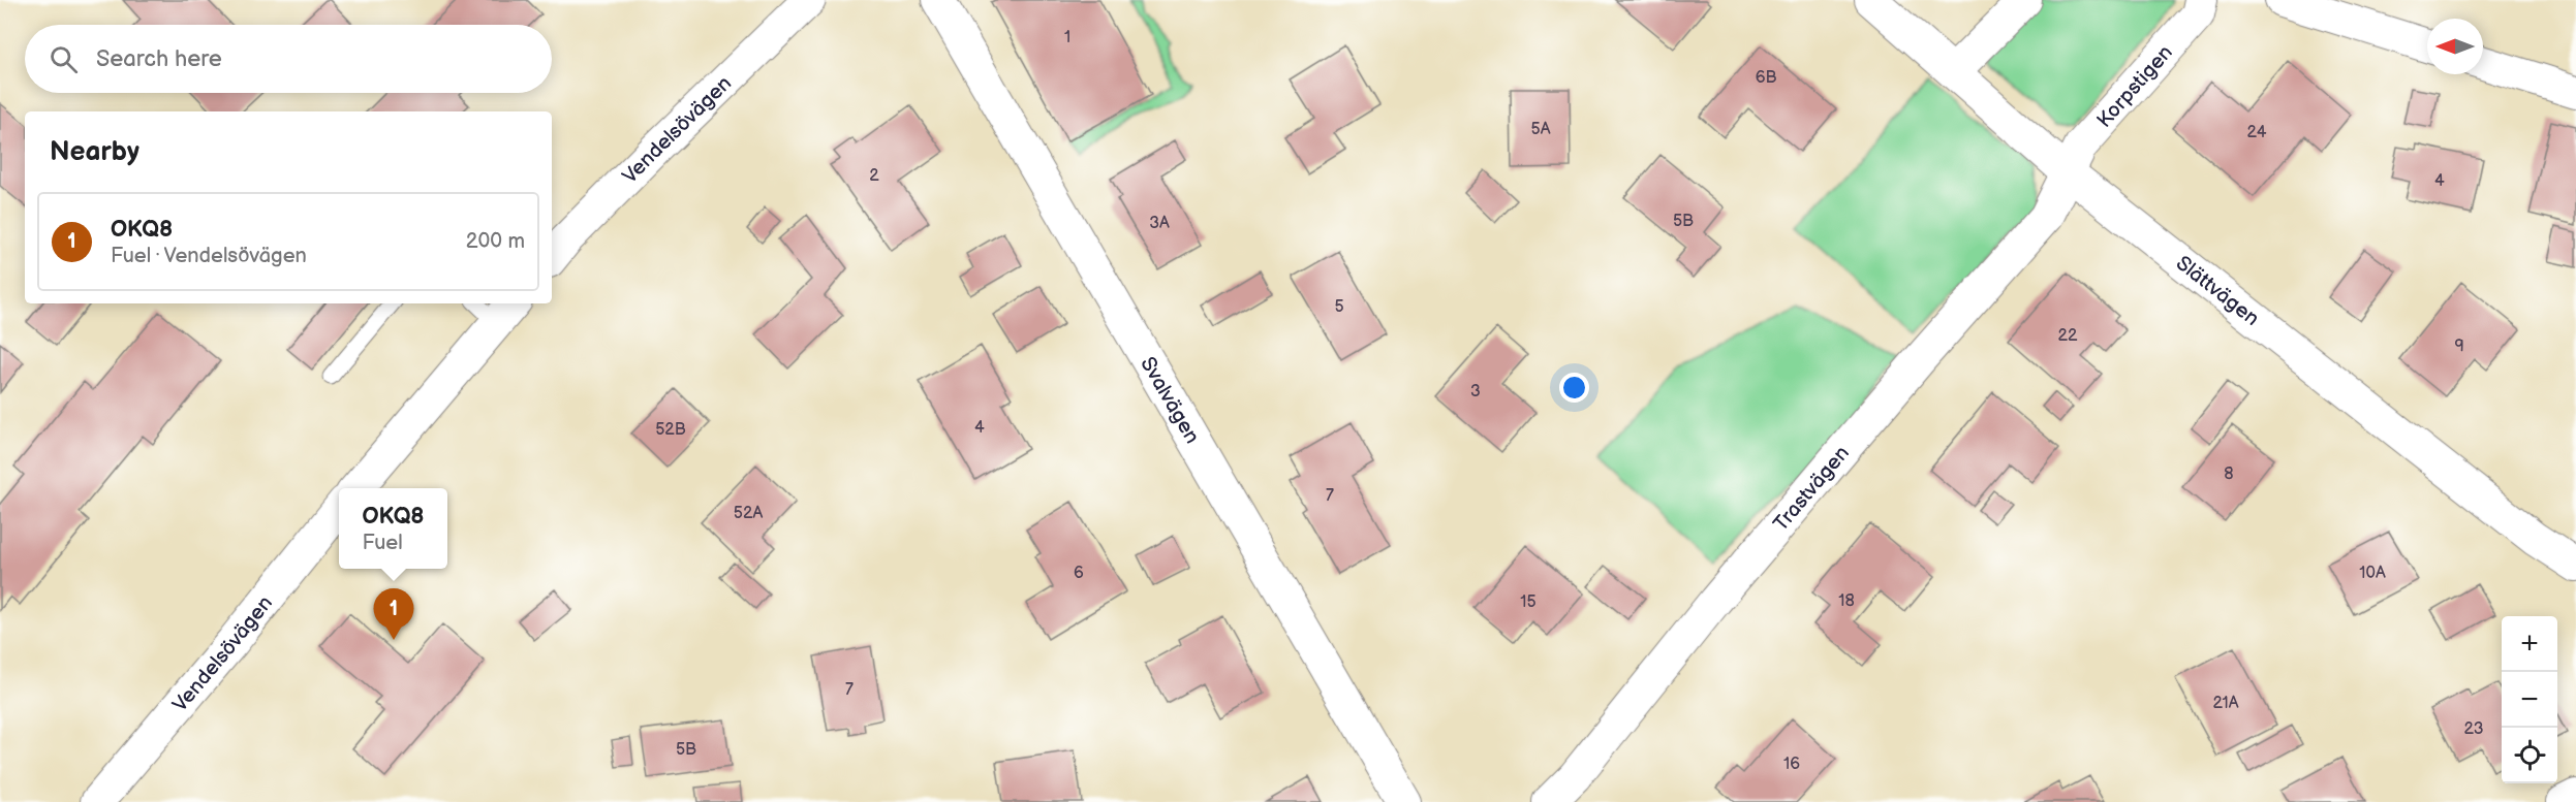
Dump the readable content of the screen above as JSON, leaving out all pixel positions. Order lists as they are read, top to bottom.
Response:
{
  "streets": {
    "street": [
      "Korpstigen",
      "Vendelsövägen",
      "Slättvägen",
      "Svalvägen",
      "Trastvägen"
    ]
  },
  "crossings": [
    ["Korpstigen", "Slättvägen"],
    ["Korpstigen", "Trastvägen"],
    ["Slättvägen", "Trastvägen"]
  ],
  "house_numbers": [
    "1",
    "6B",
    "5A",
    "24",
    "2",
    "4",
    "5B",
    "3A",
    "5",
    "22",
    "9",
    "3",
    "4",
    "52B",
    "8",
    "7",
    "52A",
    "6",
    "10A",
    "18",
    "15",
    "7",
    "21A",
    "23",
    "5B",
    "16"
  ],
  "north": "left",
  "page": {
    "search": "Search here",
    "heading": "Nearby",
    "list": [
      {
        "mark": "1",
        "name": "OKQ8",
        "note": "Fuel · Vendelsövägen",
        "value": "200 m"
      }
    ],
    "popup": ["OKQ8", "Fuel"],
    "pins": "1",
    "map_buttons": ["+", "−"]
  }
}
